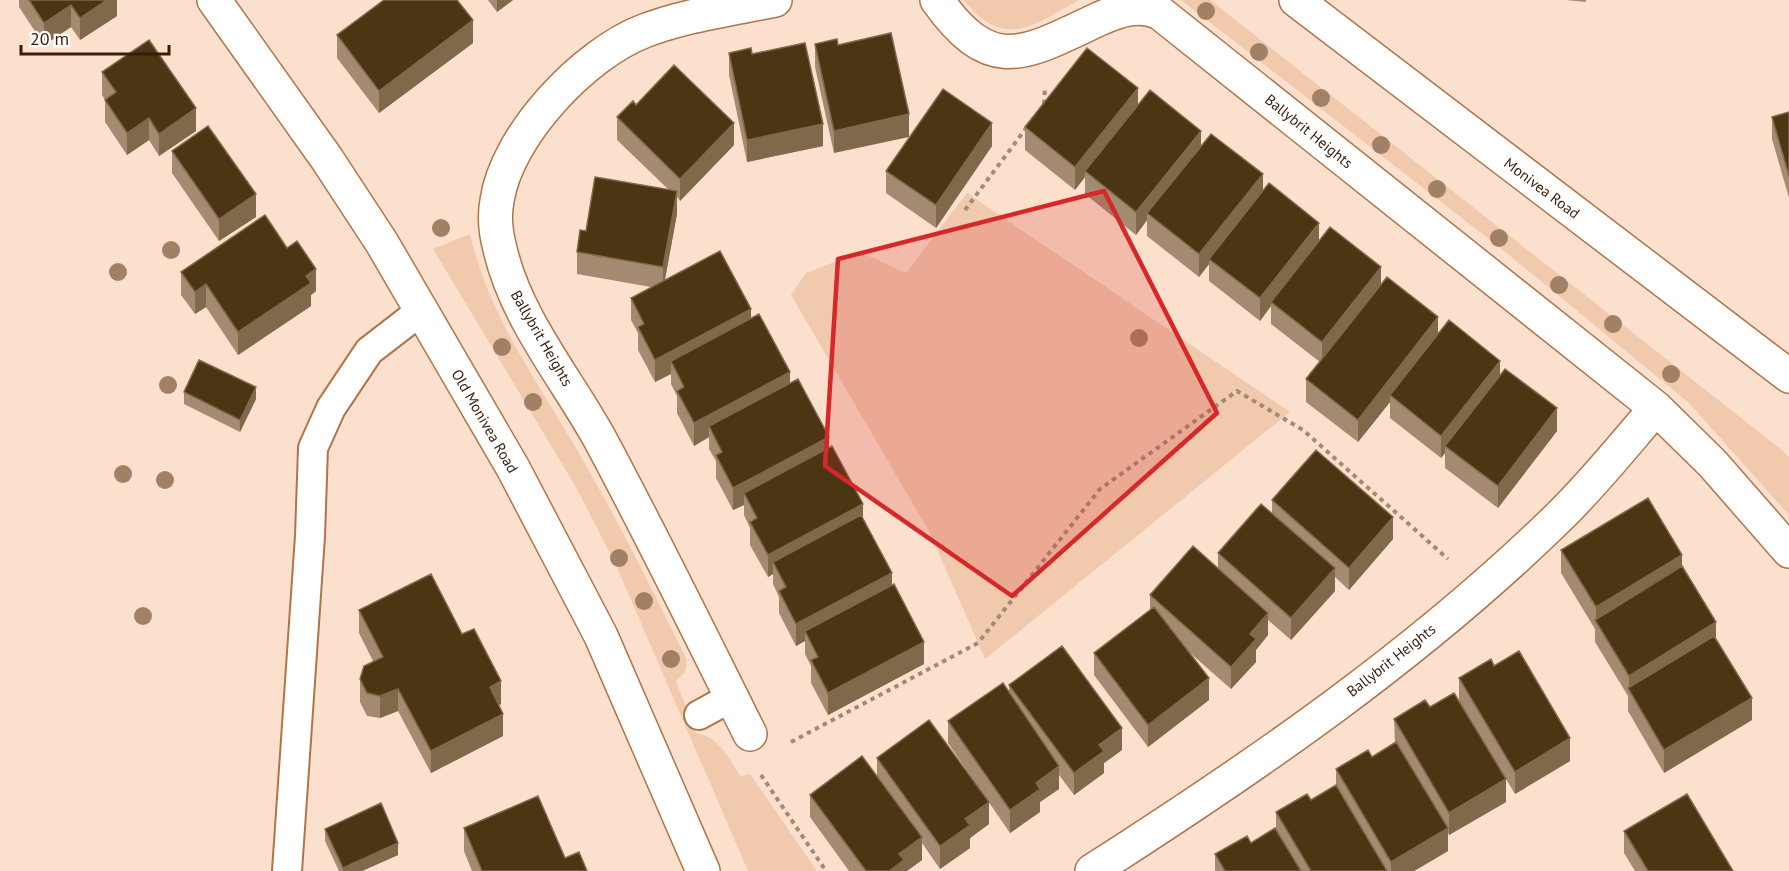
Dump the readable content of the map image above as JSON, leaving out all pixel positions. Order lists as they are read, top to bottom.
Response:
{
  "streets": {
    "street": ["Ballybrit Heights", "Monivea Road", "Old Monivea Road"]
  },
  "scale_bar": "20 m"
}
